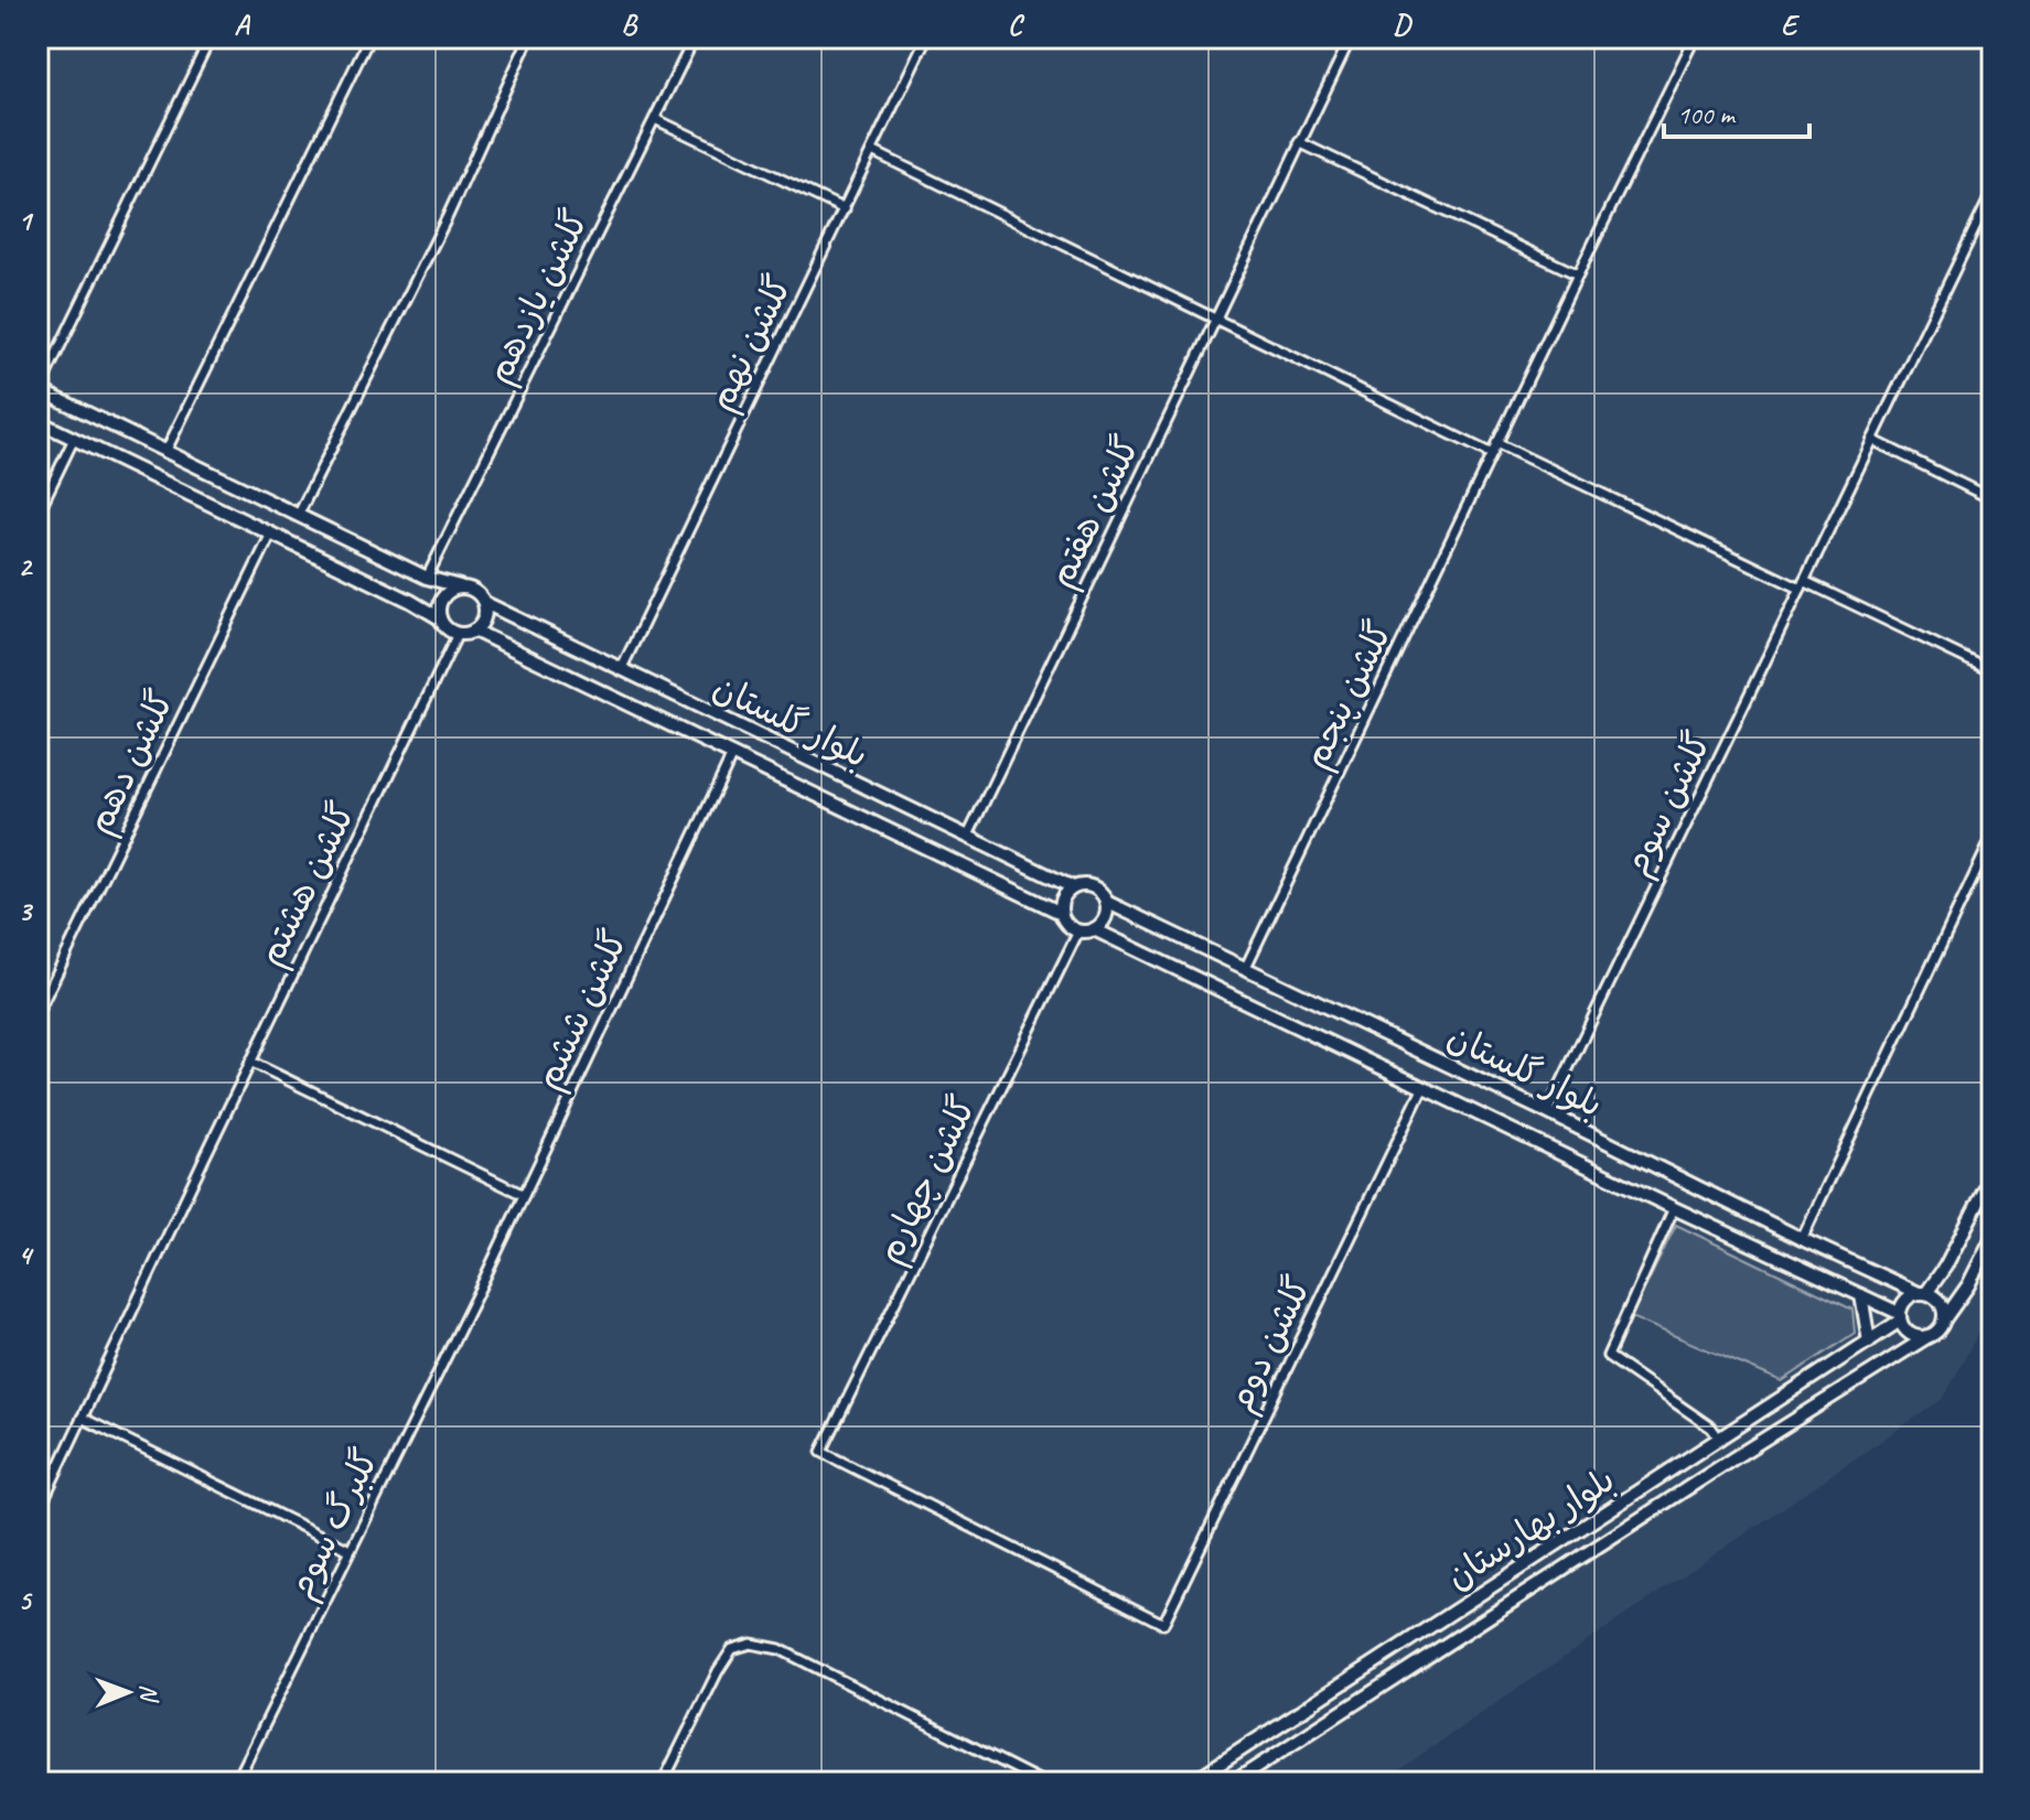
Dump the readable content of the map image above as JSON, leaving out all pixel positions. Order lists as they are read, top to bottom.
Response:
{
  "streets": {
    "street": [
      "گلشن یازدهم",
      "گلشن نهم",
      "گلشن هفتم",
      "گلشن پنجم",
      "بلوار گلستان",
      "گلشن دهم",
      "گلشن سوم",
      "گلشن هشتم",
      "گلشن ششم",
      "گلشن چهارم",
      "گلشن دوم",
      "گلبرگ سوم",
      "بلوار بهارستان"
    ]
  },
  "crossings": [
    ["گلشن نهم", "بلوار گلستان"],
    ["گلشن هفتم", "بلوار گلستان"],
    ["گلشن پنجم", "بلوار گلستان"],
    ["بلوار گلستان", "گلشن سوم"],
    ["بلوار گلستان", "گلشن هشتم"],
    ["بلوار گلستان", "گلشن ششم"],
    ["بلوار گلستان", "گلشن چهارم"],
    ["بلوار گلستان", "گلشن دوم"],
    ["بلوار گلستان", "بلوار بهارستان"],
    ["گلشن ششم", "گلبرگ سوم"],
    ["گلشن چهارم", "گلشن دوم"]
  ],
  "scale_bar": "100 m",
  "north": "right",
  "grid": {
    "columns": [
      "A",
      "B",
      "C",
      "D",
      "E"
    ],
    "rows": [
      "1",
      "2",
      "3",
      "4",
      "5"
    ]
  }
}
